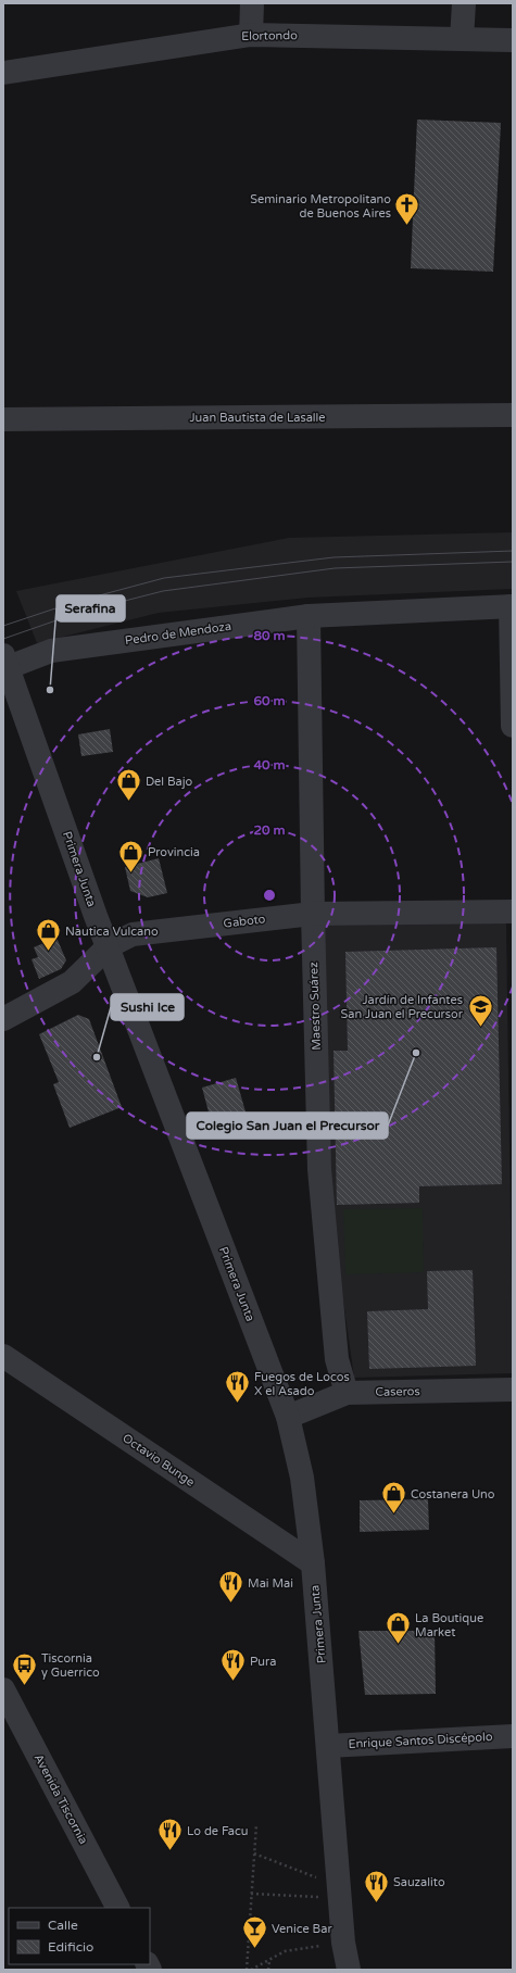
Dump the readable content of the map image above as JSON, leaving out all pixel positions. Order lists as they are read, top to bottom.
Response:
{
  "streets": {
    "street": [
      "Elortondo",
      "Juan Bautista de Lasalle",
      "Pedro de Mendoza",
      "Primera Junta",
      "Gaboto",
      "Maestro Suárez",
      "Caseros",
      "Octavio Bunge",
      "Enrique Santos Discépolo",
      "Avenida Tiscornia"
    ]
  },
  "crossings": [
    ["Pedro de Mendoza", "Primera Junta"],
    ["Pedro de Mendoza", "Maestro Suárez"],
    ["Primera Junta", "Gaboto"],
    ["Primera Junta", "Caseros"],
    ["Primera Junta", "Octavio Bunge"],
    ["Primera Junta", "Enrique Santos Discépolo"],
    ["Gaboto", "Maestro Suárez"],
    ["Maestro Suárez", "Caseros"]
  ],
  "places": {
    "church": ["Seminario Metropolitano de Buenos Aires"],
    "other": ["Serafina", "Colegio San Juan el Precursor", "Sushi Ice"],
    "shop": [
      "Del Bajo",
      "Provincia",
      "Nautica Vulcano",
      "Costanera Uno",
      "La Boutique Market"
    ],
    "school or university": ["Jardín de Infantes San Juan el Precursor"],
    "restaurant": [
      "Fuegos de Locos X el Asado",
      "Mai Mai",
      "Pura",
      "Lo de Facu",
      "Sauzalito"
    ],
    "bus stop": ["Tiscornia y Guerrico"],
    "bar": ["Venice Bar"]
  },
  "legend": ["Calle", "Edificio"],
  "rings": [
    "80 m",
    "60 m",
    "40 m",
    "20 m"
  ]
}
